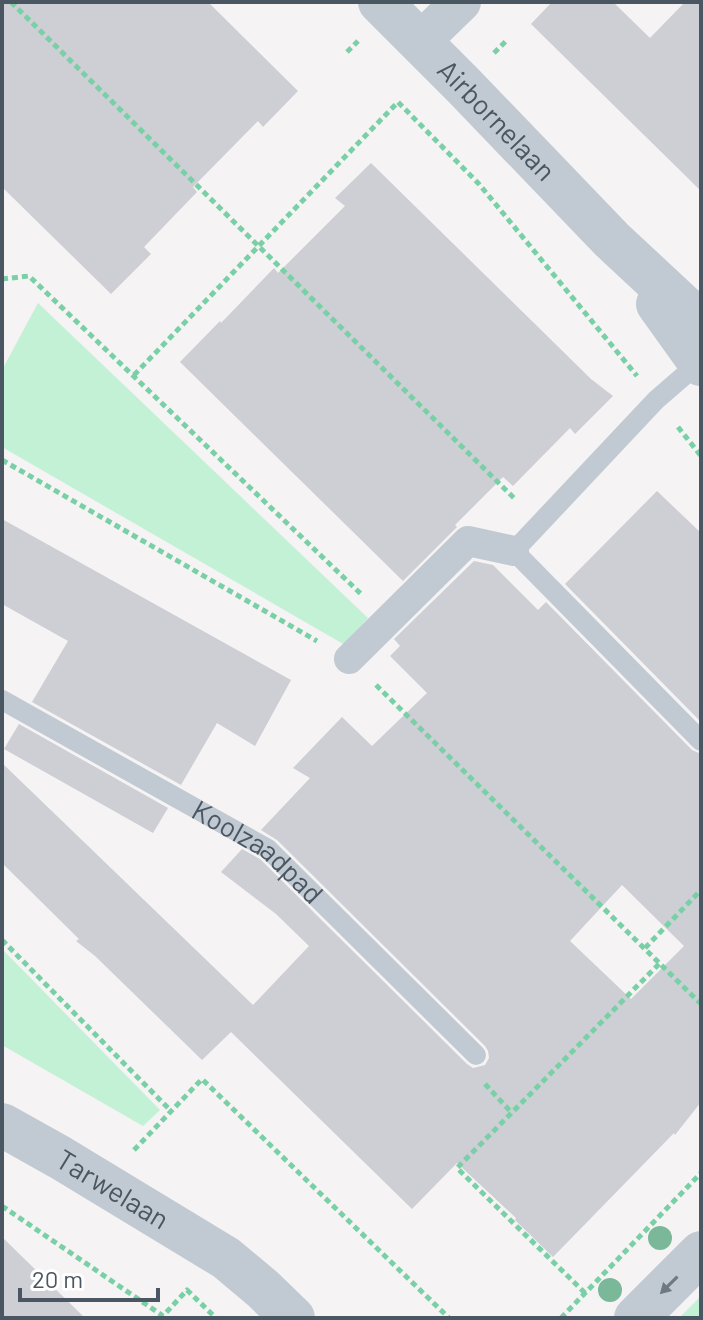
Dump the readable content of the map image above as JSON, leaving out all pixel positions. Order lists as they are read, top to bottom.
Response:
{
  "streets": {
    "street": ["Airbornelaan", "Tarwelaan"],
    "lane": ["Koolzaadpad"]
  },
  "scale_bar": "20 m"
}
